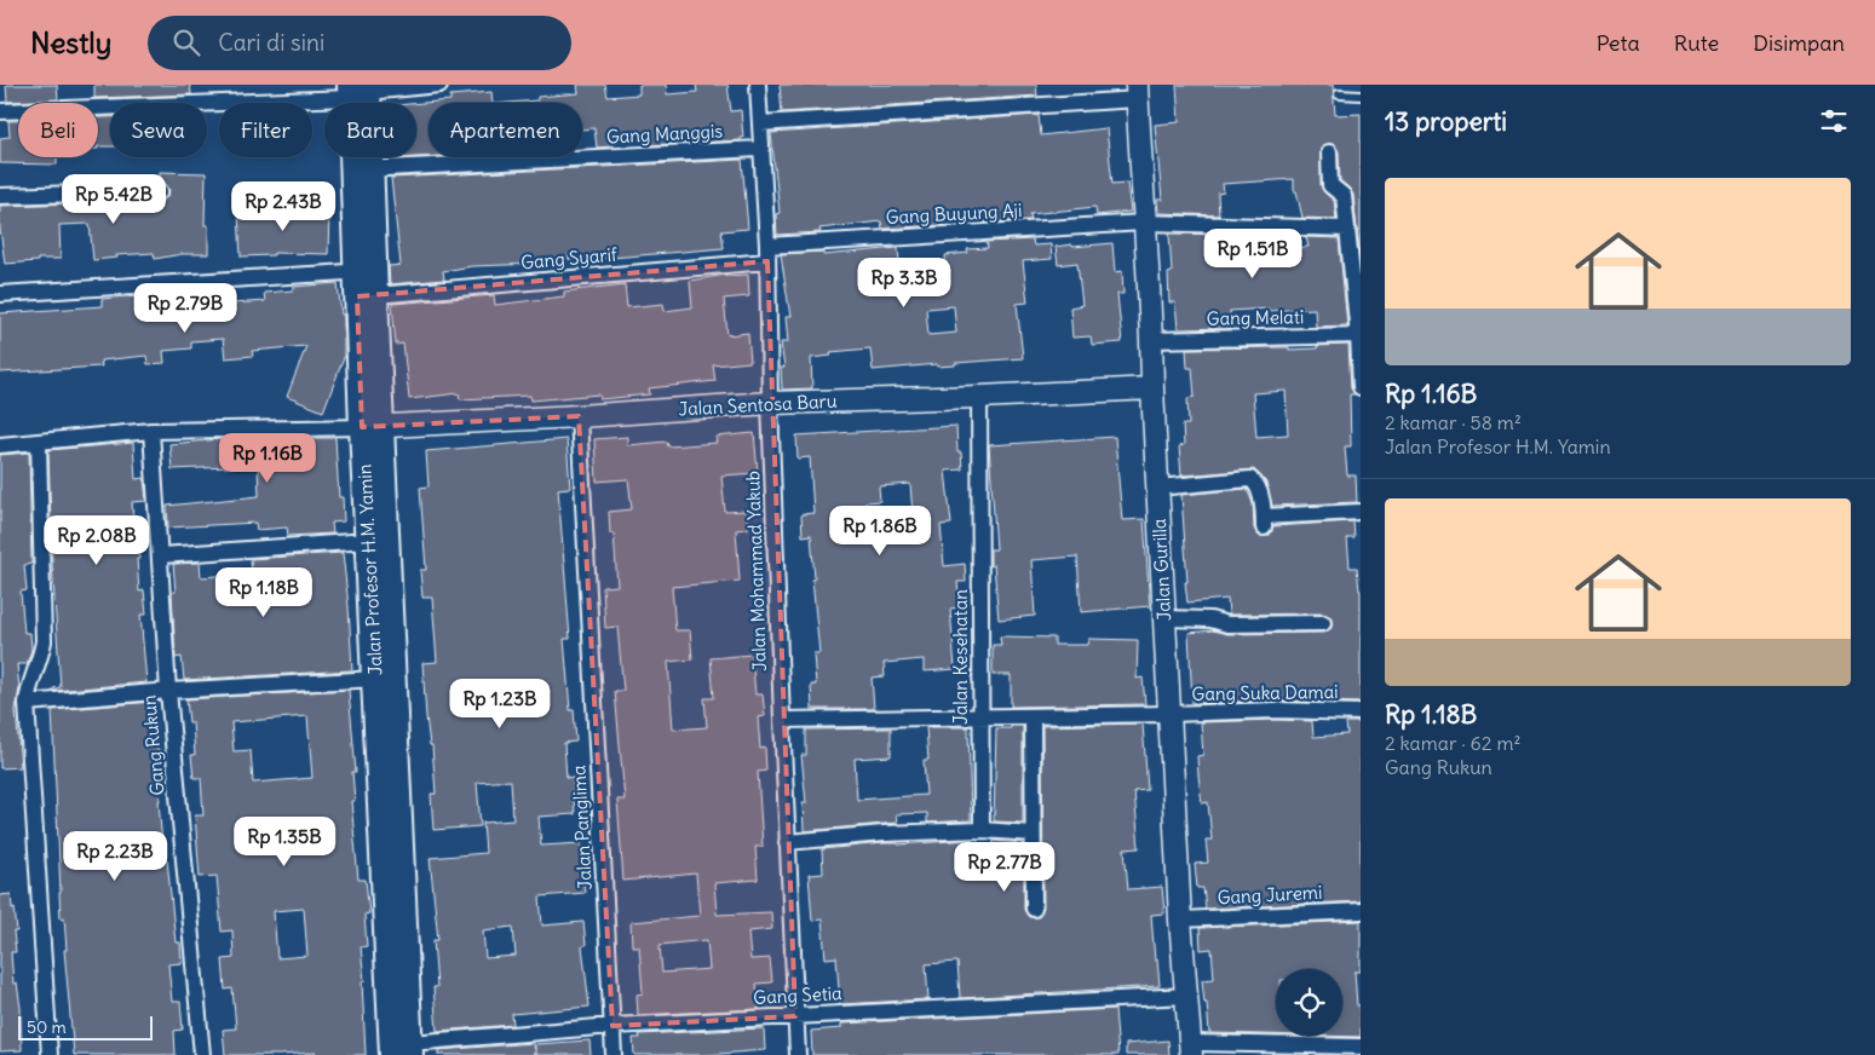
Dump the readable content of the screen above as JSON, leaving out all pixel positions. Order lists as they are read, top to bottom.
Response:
{
  "streets": {
    "main road": ["Jalan Profesor H.M. Yamin"],
    "street": [
      "Gang Manggis",
      "Gang Buyung Aji",
      "Gang Syarif",
      "Gang Melati",
      "Jalan Sentosa Baru",
      "Jalan Gurilla",
      "Jalan Mohammad Yakub",
      "Jalan Kesehatan",
      "Gang Suka Damai",
      "Gang Rukun",
      "Jalan Panglima",
      "Gang Juremi",
      "Gang Setia"
    ]
  },
  "crossings": [
    ["Gang Manggis", "Jalan Profesor H.M. Yamin"],
    ["Gang Manggis", "Jalan Mohammad Yakub"],
    ["Gang Buyung Aji", "Jalan Gurilla"],
    ["Gang Buyung Aji", "Jalan Mohammad Yakub"],
    ["Gang Syarif", "Jalan Profesor H.M. Yamin"],
    ["Gang Syarif", "Jalan Mohammad Yakub"],
    ["Gang Melati", "Jalan Gurilla"],
    ["Jalan Sentosa Baru", "Jalan Profesor H.M. Yamin"],
    ["Jalan Sentosa Baru", "Jalan Gurilla"],
    ["Jalan Sentosa Baru", "Jalan Mohammad Yakub"],
    ["Jalan Sentosa Baru", "Jalan Kesehatan"],
    ["Jalan Sentosa Baru", "Jalan Panglima"],
    ["Jalan Profesor H.M. Yamin", "Gang Setia"],
    ["Jalan Gurilla", "Gang Suka Damai"],
    ["Jalan Gurilla", "Gang Juremi"],
    ["Jalan Gurilla", "Gang Setia"],
    ["Jalan Mohammad Yakub", "Gang Suka Damai"],
    ["Jalan Mohammad Yakub", "Gang Setia"],
    ["Jalan Kesehatan", "Gang Suka Damai"],
    ["Jalan Panglima", "Gang Setia"]
  ],
  "scale_bar": "50 m",
  "page": {
    "header": "Nestly",
    "search": "Cari di sini",
    "nav": ["Peta", "Rute", "Disimpan"],
    "heading": "13 properti",
    "chip": [
      "Beli",
      "Sewa",
      "Filter",
      "Baru",
      "Apartemen"
    ],
    "list": [
      {
        "name": "Rp 1.16B",
        "note": "2 kamar · 58 m² · Jalan Profesor H.M. Yamin"
      },
      {
        "name": "Rp 1.18B",
        "note": "2 kamar · 62 m² · Gang Rukun"
      }
    ],
    "price": [
      "Rp 5.42B",
      "Rp 2.43B",
      "Rp 1.51B",
      "Rp 3.3B",
      "Rp 2.79B",
      "Rp 1.16B",
      "Rp 1.86B",
      "Rp 2.08B",
      "Rp 1.18B",
      "Rp 1.23B",
      "Rp 1.35B",
      "Rp 2.23B",
      "Rp 2.77B"
    ],
    "scale": "50 m"
  }
}
